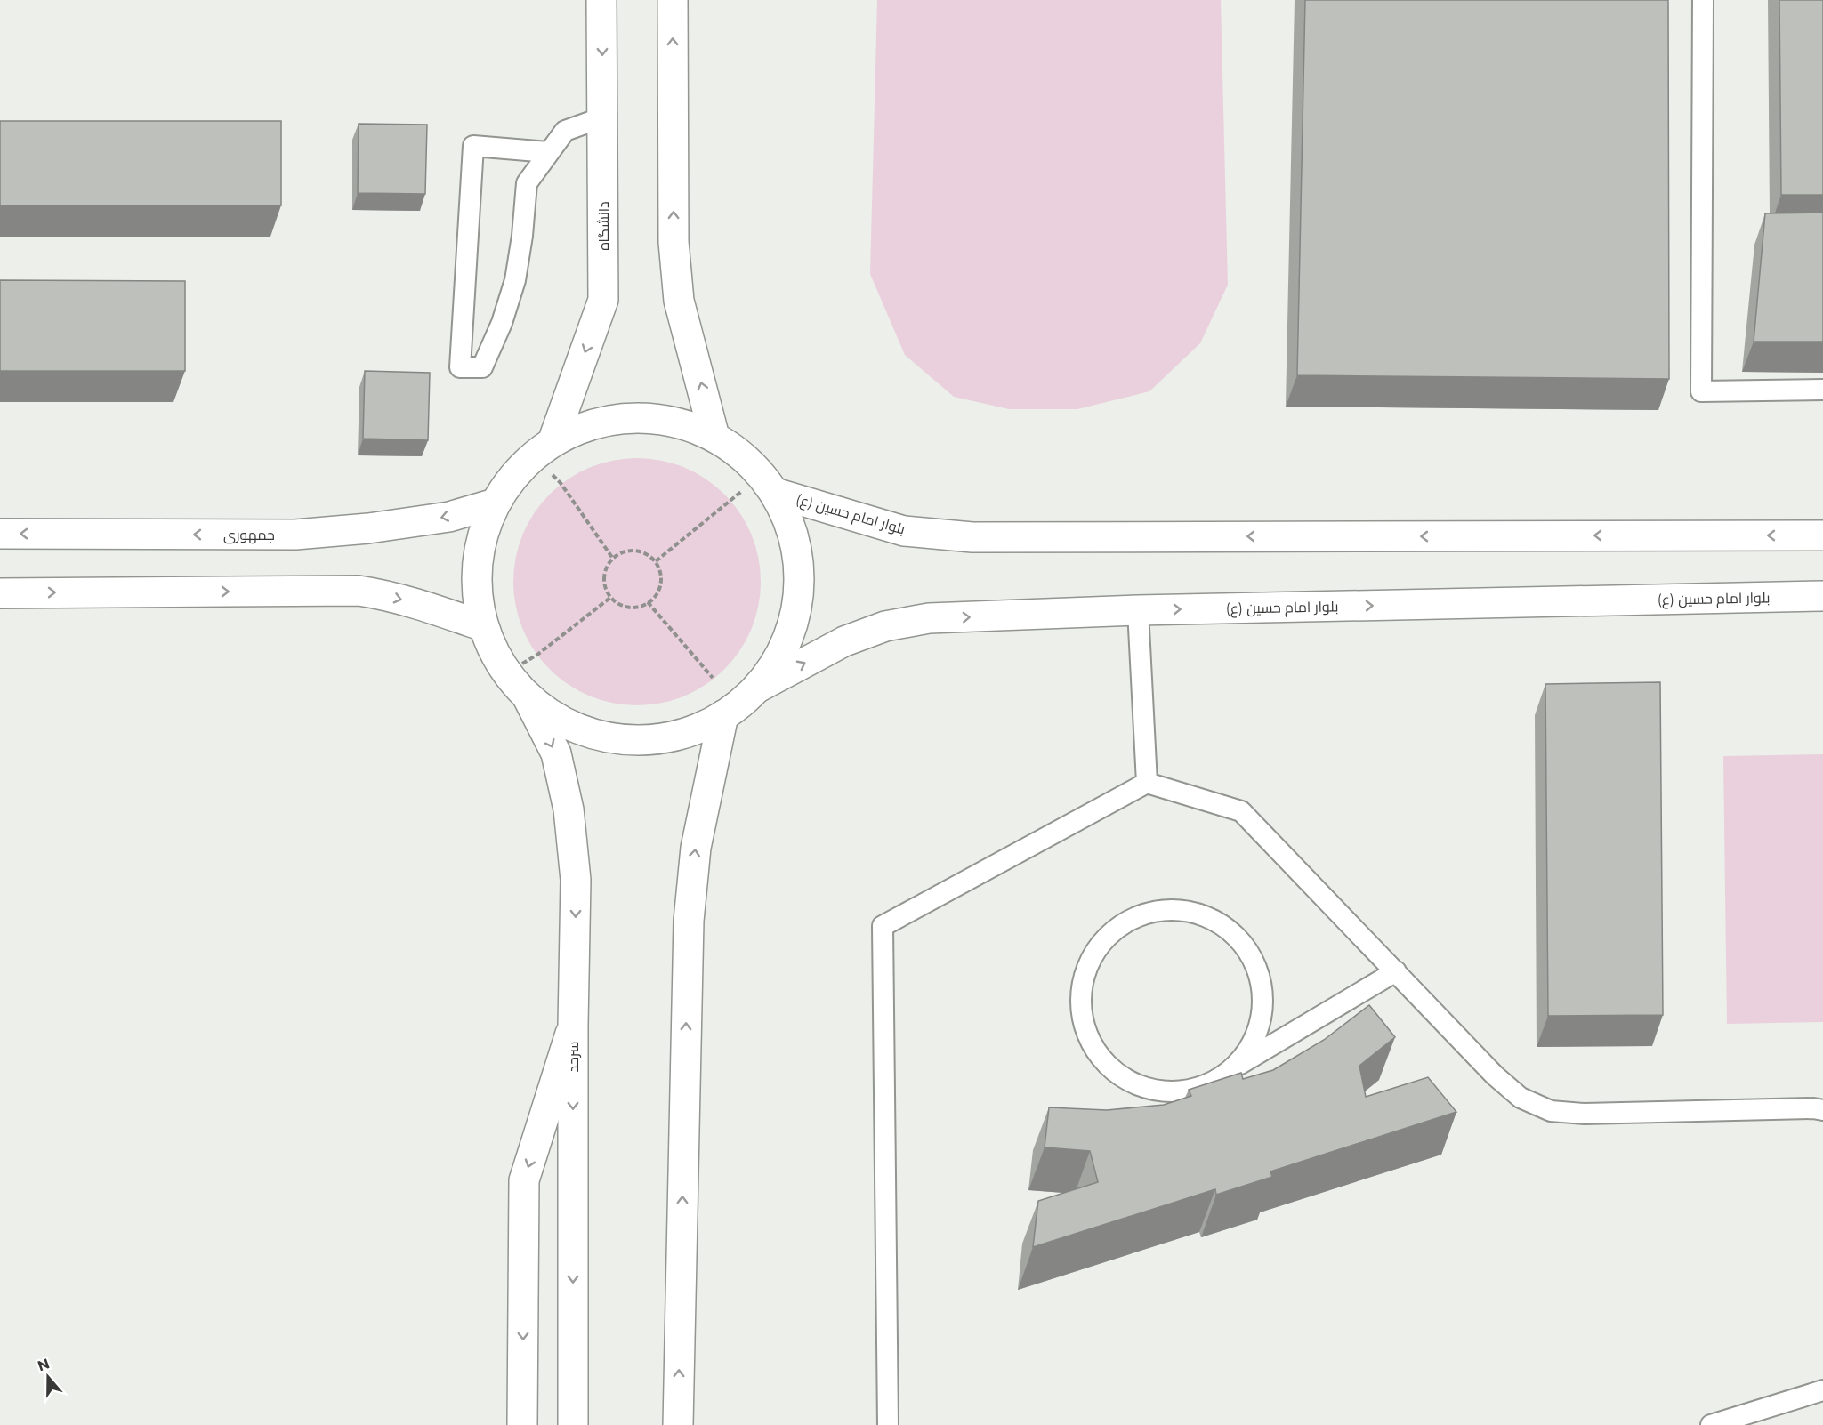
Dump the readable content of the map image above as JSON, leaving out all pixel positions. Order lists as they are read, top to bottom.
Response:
{
  "streets": {
    "main road": [
      "دانشگاه",
      "بلوار امام حسین (ع)",
      "جمهوری",
      "سرحد"
    ]
  },
  "north": "top"
}
